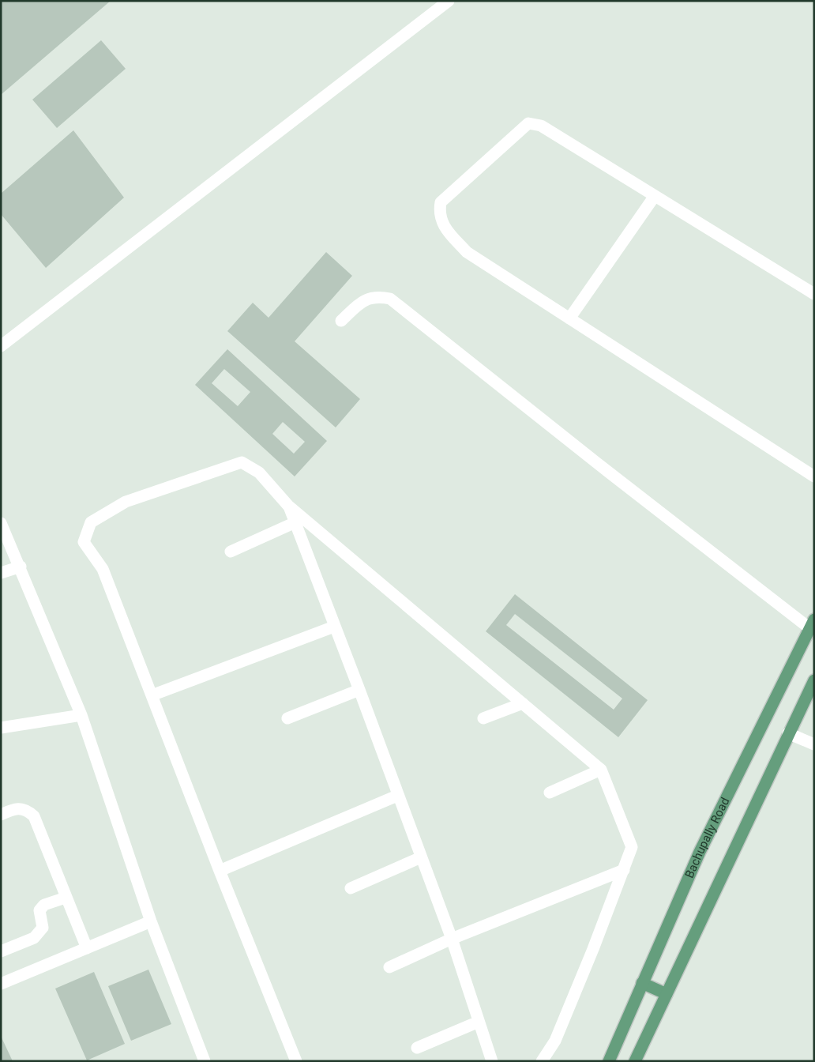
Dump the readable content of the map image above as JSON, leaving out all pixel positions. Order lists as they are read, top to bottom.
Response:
{
  "streets": {
    "main road": ["Bachupally Road"]
  }
}
